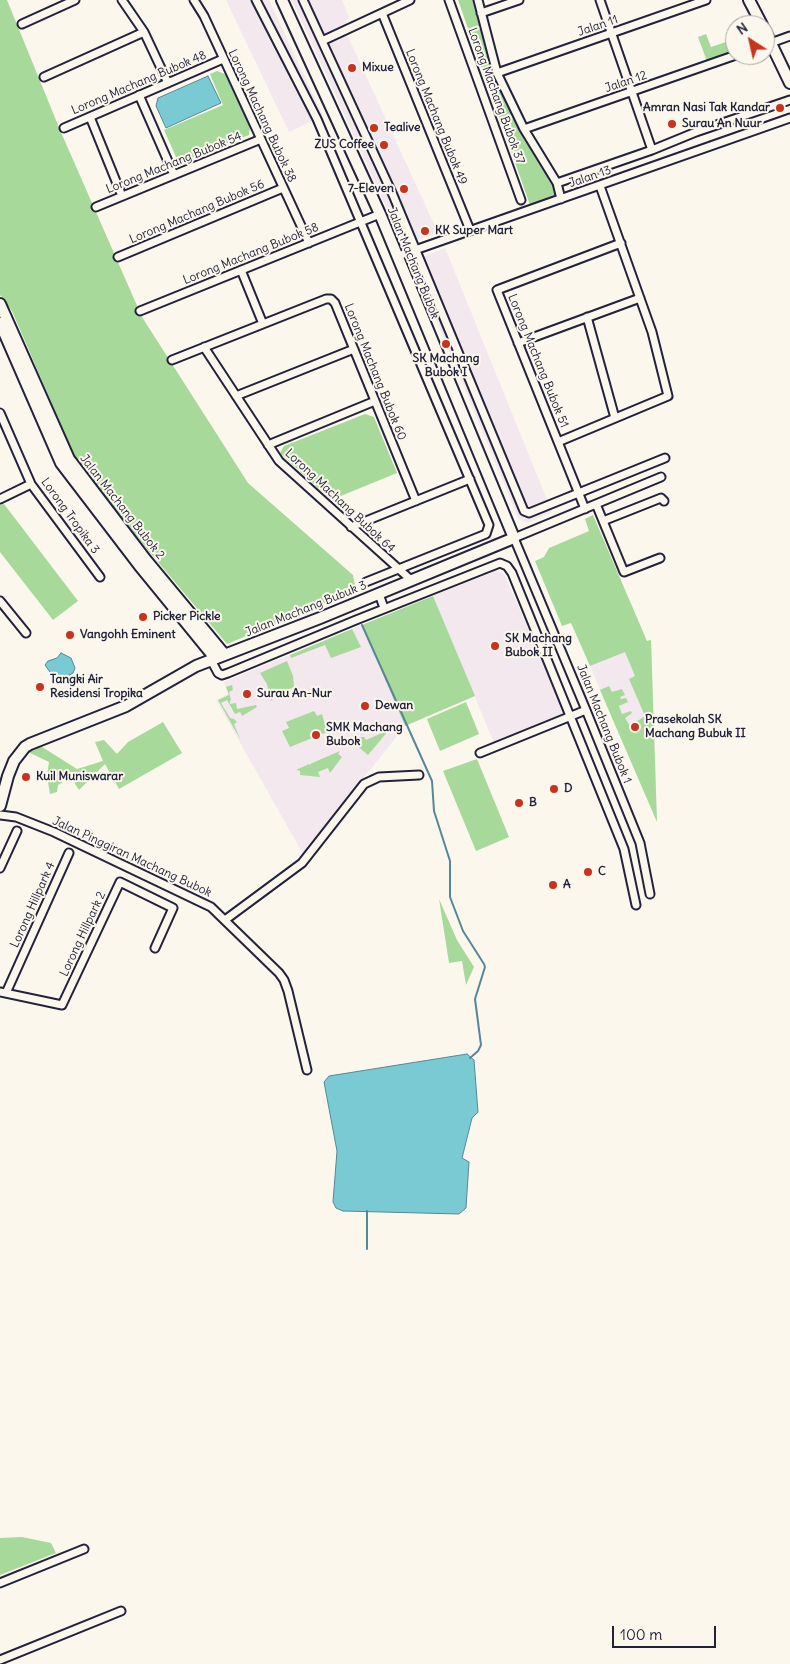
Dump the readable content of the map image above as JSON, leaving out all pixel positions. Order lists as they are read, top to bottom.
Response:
{
  "streets": {
    "main road": ["Jalan Machang Bubok", "Jalan Machang Bubok 2", "Jalan Machang Bubuk 3"],
    "street": [
      "Jalan 11",
      "Jalan 12",
      "Lorong Machang Bubok 48",
      "Lorong Machang Bubok 37",
      "Lorong Machang Bubok 38",
      "Lorong Machang Bubok 49",
      "Lorong Machang Bubok 54",
      "Jalan 13",
      "Lorong Machang Bubok 56",
      "Lorong Machang Bubok 58",
      "Lorong Machang Bubok 51",
      "Lorong Machang Bubok 60",
      "Lorong Machang Bubok 64",
      "Lorong Tropika 3",
      "Jalan Machang Bubok 1",
      "Jalan Pinggiran Machang Bubok",
      "Lorong Hillpark 4",
      "Lorong Hillpark 2"
    ]
  },
  "crossings": [
    ["Lorong Machang Bubok 48", "Lorong Machang Bubok 38"],
    ["Lorong Machang Bubok 38", "Lorong Machang Bubok 54"],
    ["Lorong Machang Bubok 38", "Lorong Machang Bubok 56"],
    ["Lorong Machang Bubok 38", "Lorong Machang Bubok 58"],
    ["Lorong Machang Bubok 49", "Jalan 13"],
    ["Jalan 13", "Jalan Machang Bubok"],
    ["Lorong Machang Bubok 58", "Jalan Machang Bubok"],
    ["Jalan Machang Bubok", "Jalan Machang Bubuk 3"],
    ["Jalan Machang Bubok", "Jalan Machang Bubok 1"],
    ["Lorong Machang Bubok 51", "Jalan Machang Bubuk 3"],
    ["Lorong Machang Bubok 60", "Lorong Machang Bubok 64"],
    ["Lorong Machang Bubok 64", "Jalan Machang Bubuk 3"],
    ["Jalan Machang Bubok 2", "Jalan Machang Bubuk 3"],
    ["Jalan Machang Bubuk 3", "Jalan Machang Bubok 1"],
    ["Lorong Hillpark 4", "Lorong Hillpark 2"]
  ],
  "places": [
    "Mixue",
    "Amran Nasi Tak Kandar",
    "Surau An Nuur",
    "Tealive",
    "ZUS Coffee",
    "7-Eleven",
    "KK Super Mart",
    "SK Machang Bubok I",
    "Picker Pickle",
    "Vangohh Eminent",
    "SK Machang Bubok II",
    "Tangki Air Residensi Tropika",
    "Surau An-Nur",
    "Dewan",
    "Prasekolah SK Machang Bubuk II",
    "SMK Machang Bubok",
    "Kuil Muniswarar",
    "D",
    "B",
    "C",
    "A"
  ],
  "scale_bar": "100 m",
  "north": "top left"
}
